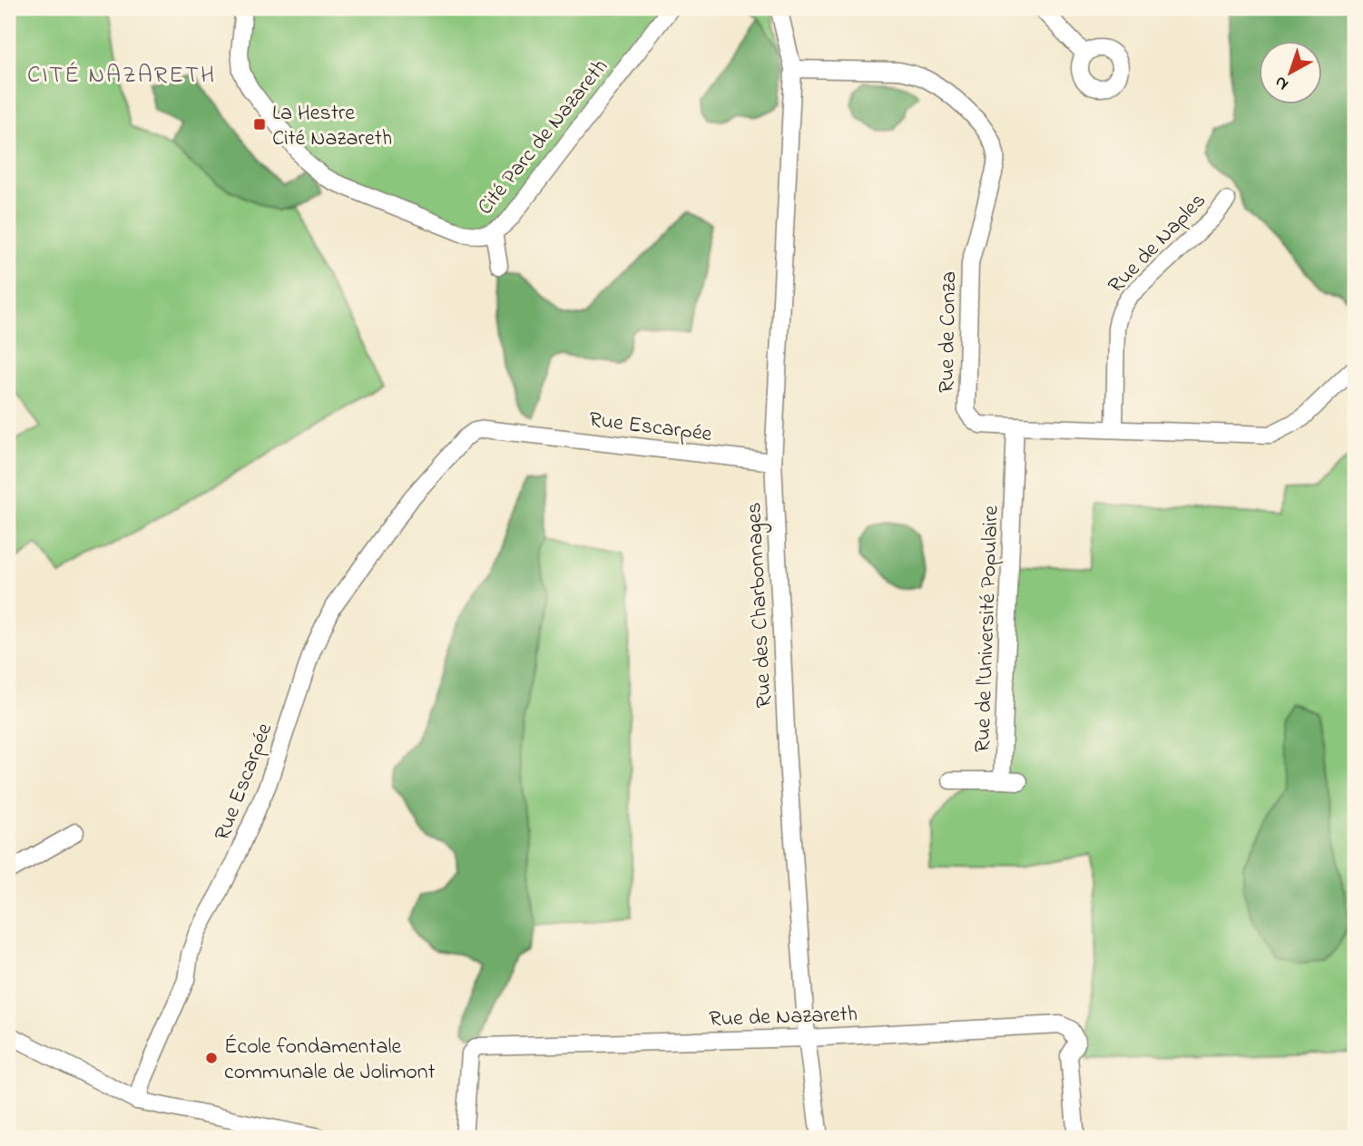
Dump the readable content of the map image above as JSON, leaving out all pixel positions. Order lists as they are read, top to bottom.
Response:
{
  "streets": {
    "street": [
      "Cité Parc de Nazareth",
      "Rue de Naples",
      "Rue de Conza",
      "Rue Escarpée",
      "Rue des Charbonnages",
      "Rue de l'Université Populaire",
      "Rue de Nazareth"
    ]
  },
  "crossings": [
    ["Rue de Naples", "Rue de Conza"],
    ["Rue de Conza", "Rue des Charbonnages"],
    ["Rue de Conza", "Rue de l'Université Populaire"],
    ["Rue Escarpée", "Rue des Charbonnages"],
    ["Rue des Charbonnages", "Rue de Nazareth"]
  ],
  "districts": ["CITÉ NAZARETH"],
  "places": {
    "transit": ["La Hestre Cité Nazareth"],
    "other": ["École fondamentale communale de Jolimont"]
  },
  "north": "bottom left"
}
